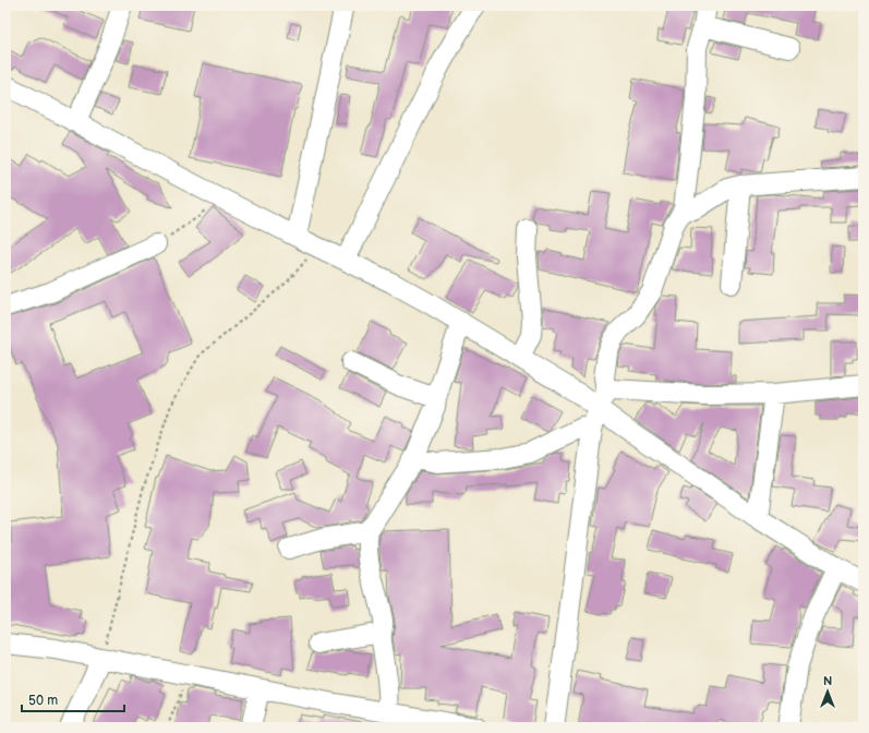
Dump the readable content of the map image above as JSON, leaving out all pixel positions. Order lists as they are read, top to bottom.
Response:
{
  "scale_bar": "50 m",
  "north": "top"
}
